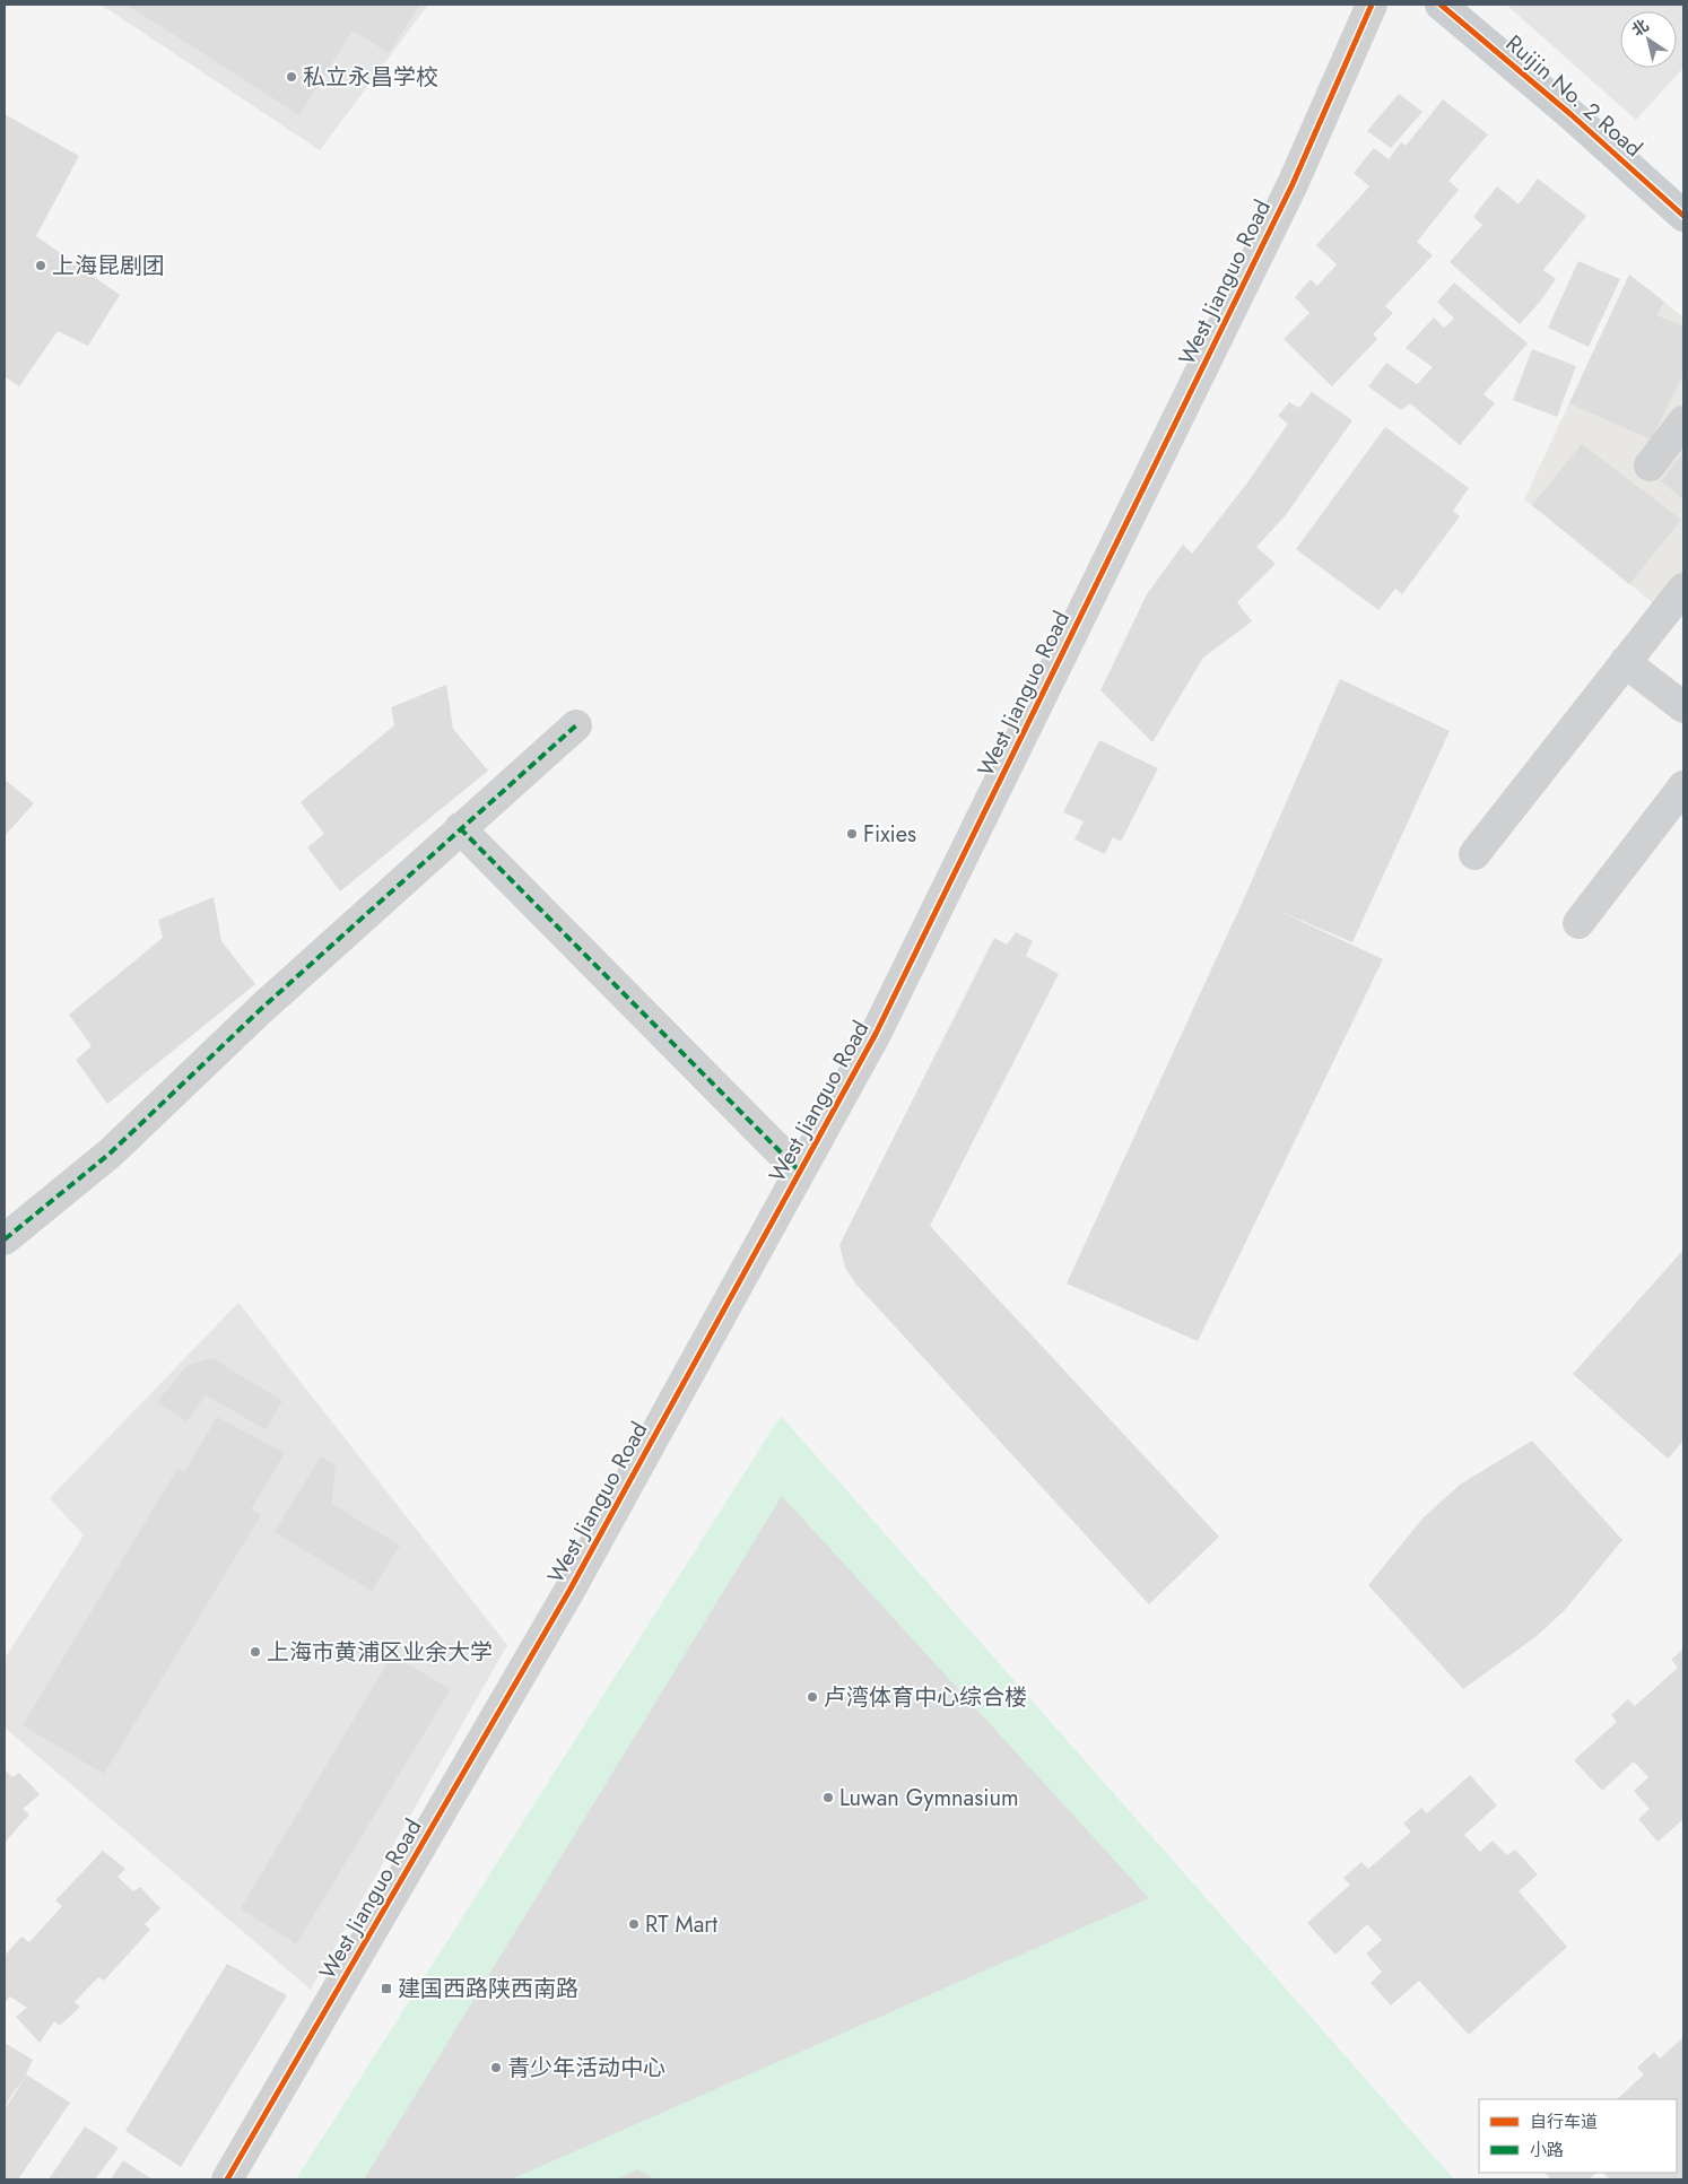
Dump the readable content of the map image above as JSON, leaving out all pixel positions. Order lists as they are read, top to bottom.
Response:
{
  "streets": {
    "main road": ["Ruijin No. 2 Road"],
    "street": ["West Jianguo Road"]
  },
  "places": {
    "other": [
      "私立永昌学校",
      "上海昆剧团",
      "Fixies",
      "上海市黄浦区业余大学",
      "卢湾体育中心综合楼",
      "Luwan Gymnasium",
      "RT Mart",
      "青少年活动中心"
    ],
    "transit": ["建国西路陕西南路"]
  },
  "legend": ["自行车道", "小路"],
  "north": "top left"
}
